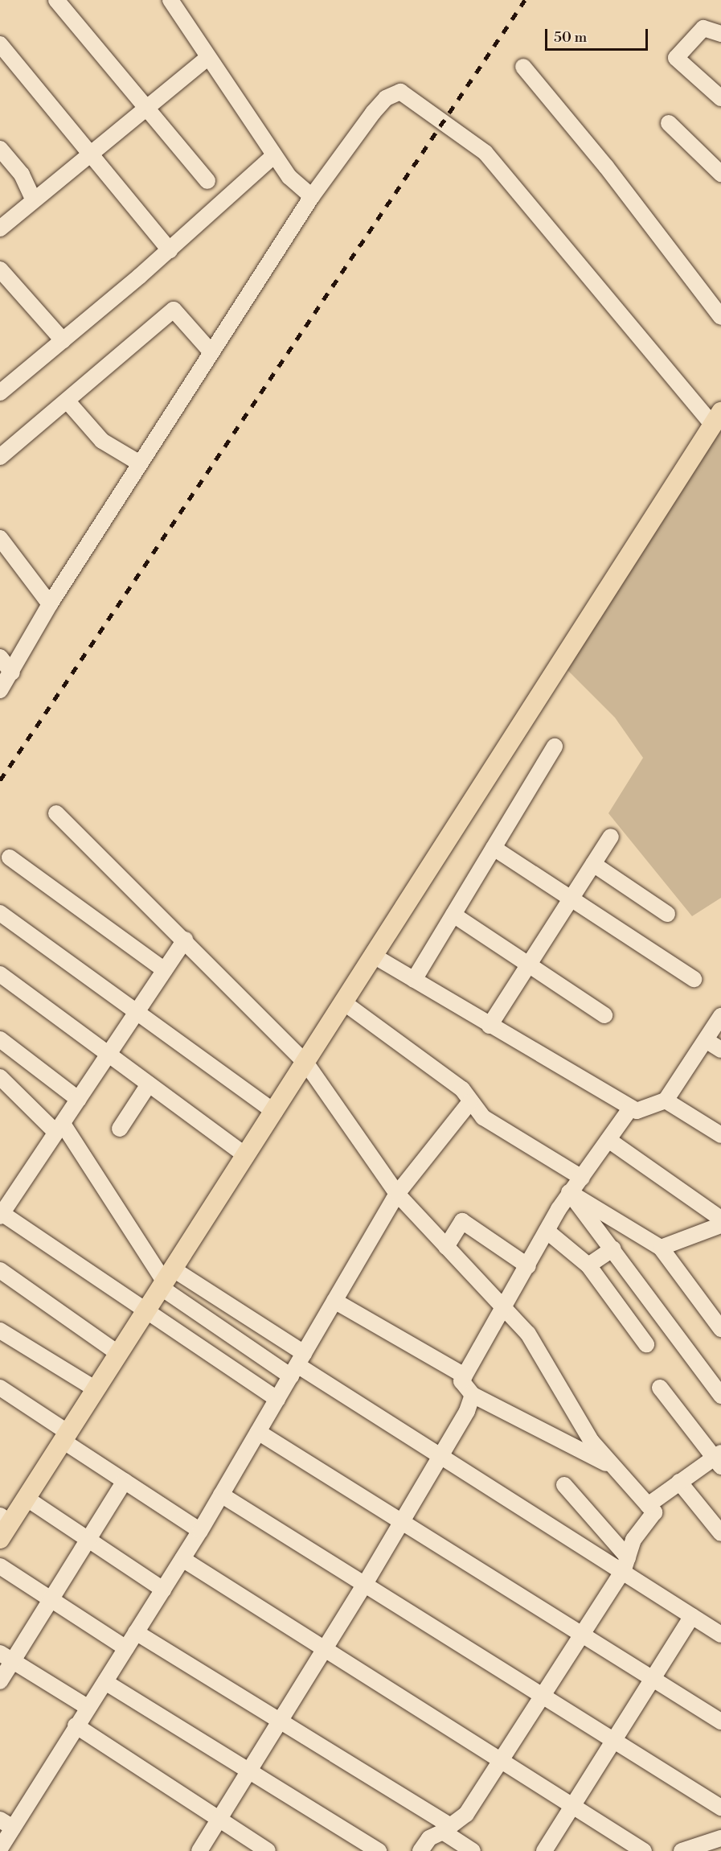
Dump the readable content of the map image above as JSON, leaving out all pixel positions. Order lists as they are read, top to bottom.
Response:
{
  "scale_bar": "50 m"
}
